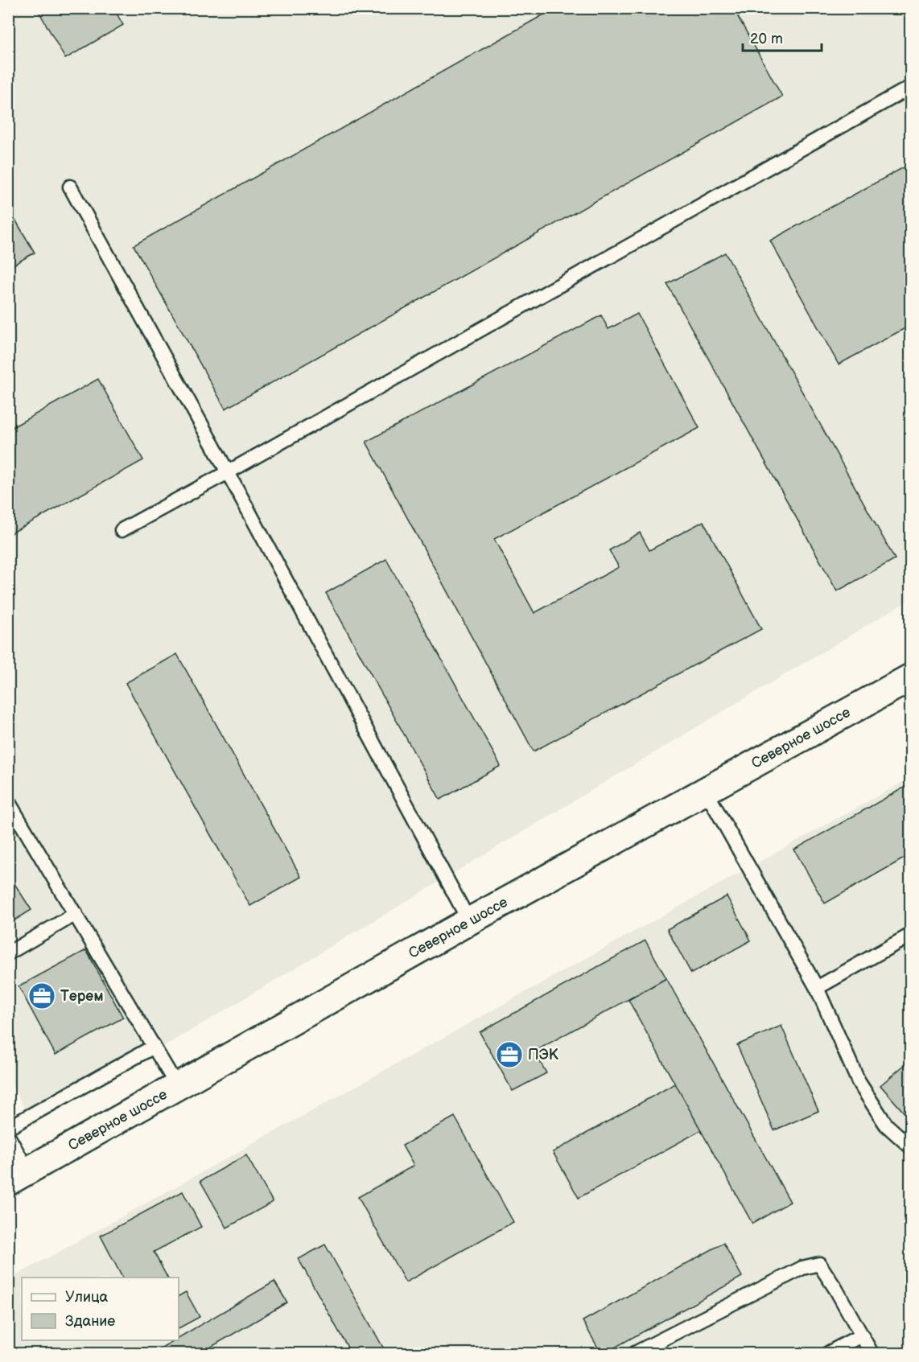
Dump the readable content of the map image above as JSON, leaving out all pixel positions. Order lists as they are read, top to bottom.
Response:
{
  "streets": {
    "main road": ["Северное шоссе"]
  },
  "places": {
    "office": ["Терем", "ПЭК"]
  },
  "legend": ["Улица", "Здание"],
  "scale_bar": "20 m"
}
